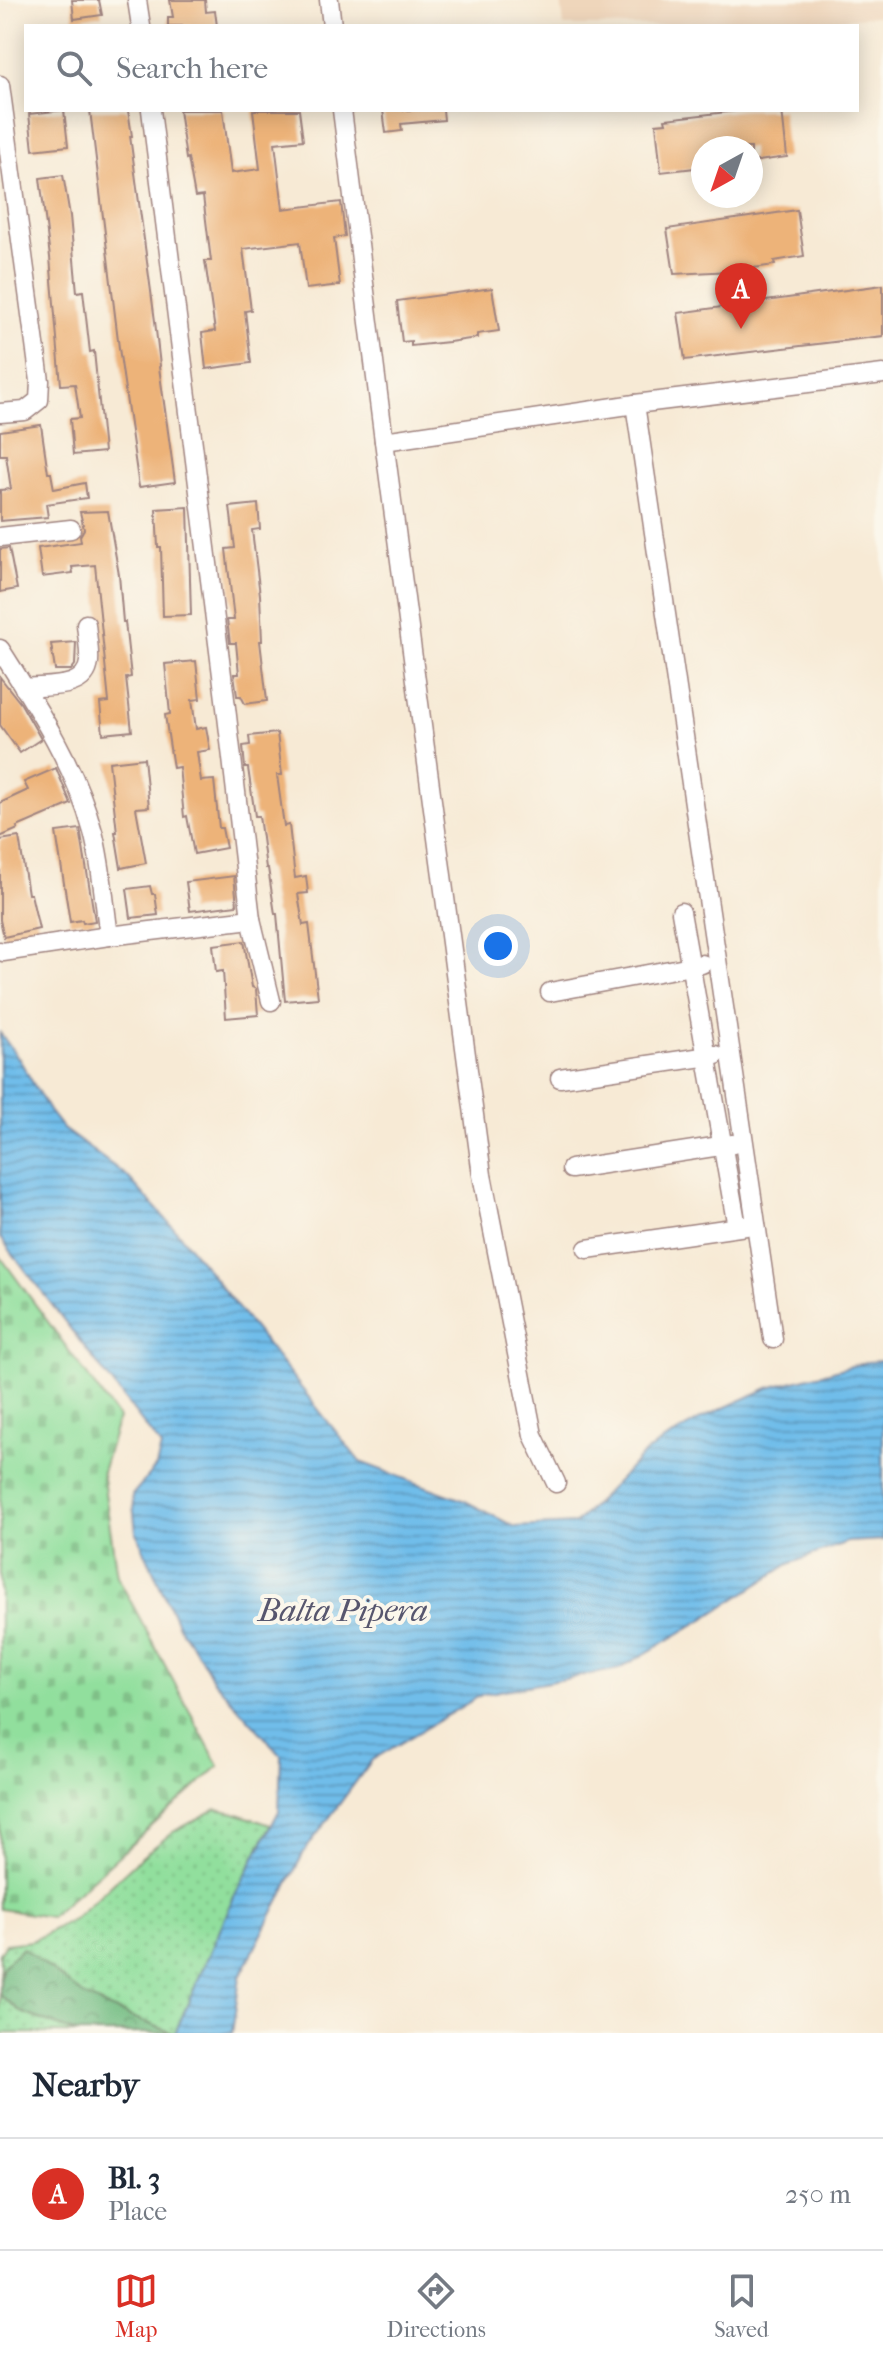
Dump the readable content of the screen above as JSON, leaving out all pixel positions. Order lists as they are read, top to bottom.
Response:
{
  "water": ["Balta Pipera"],
  "north": "bottom left",
  "page": {
    "search": "Search here",
    "pins": "A",
    "heading": "Nearby",
    "list": [
      {
        "mark": "A",
        "name": "Bl. 3",
        "note": "Place",
        "value": "250 m"
      }
    ],
    "nav": ["Map", "Directions", "Saved"]
  }
}
